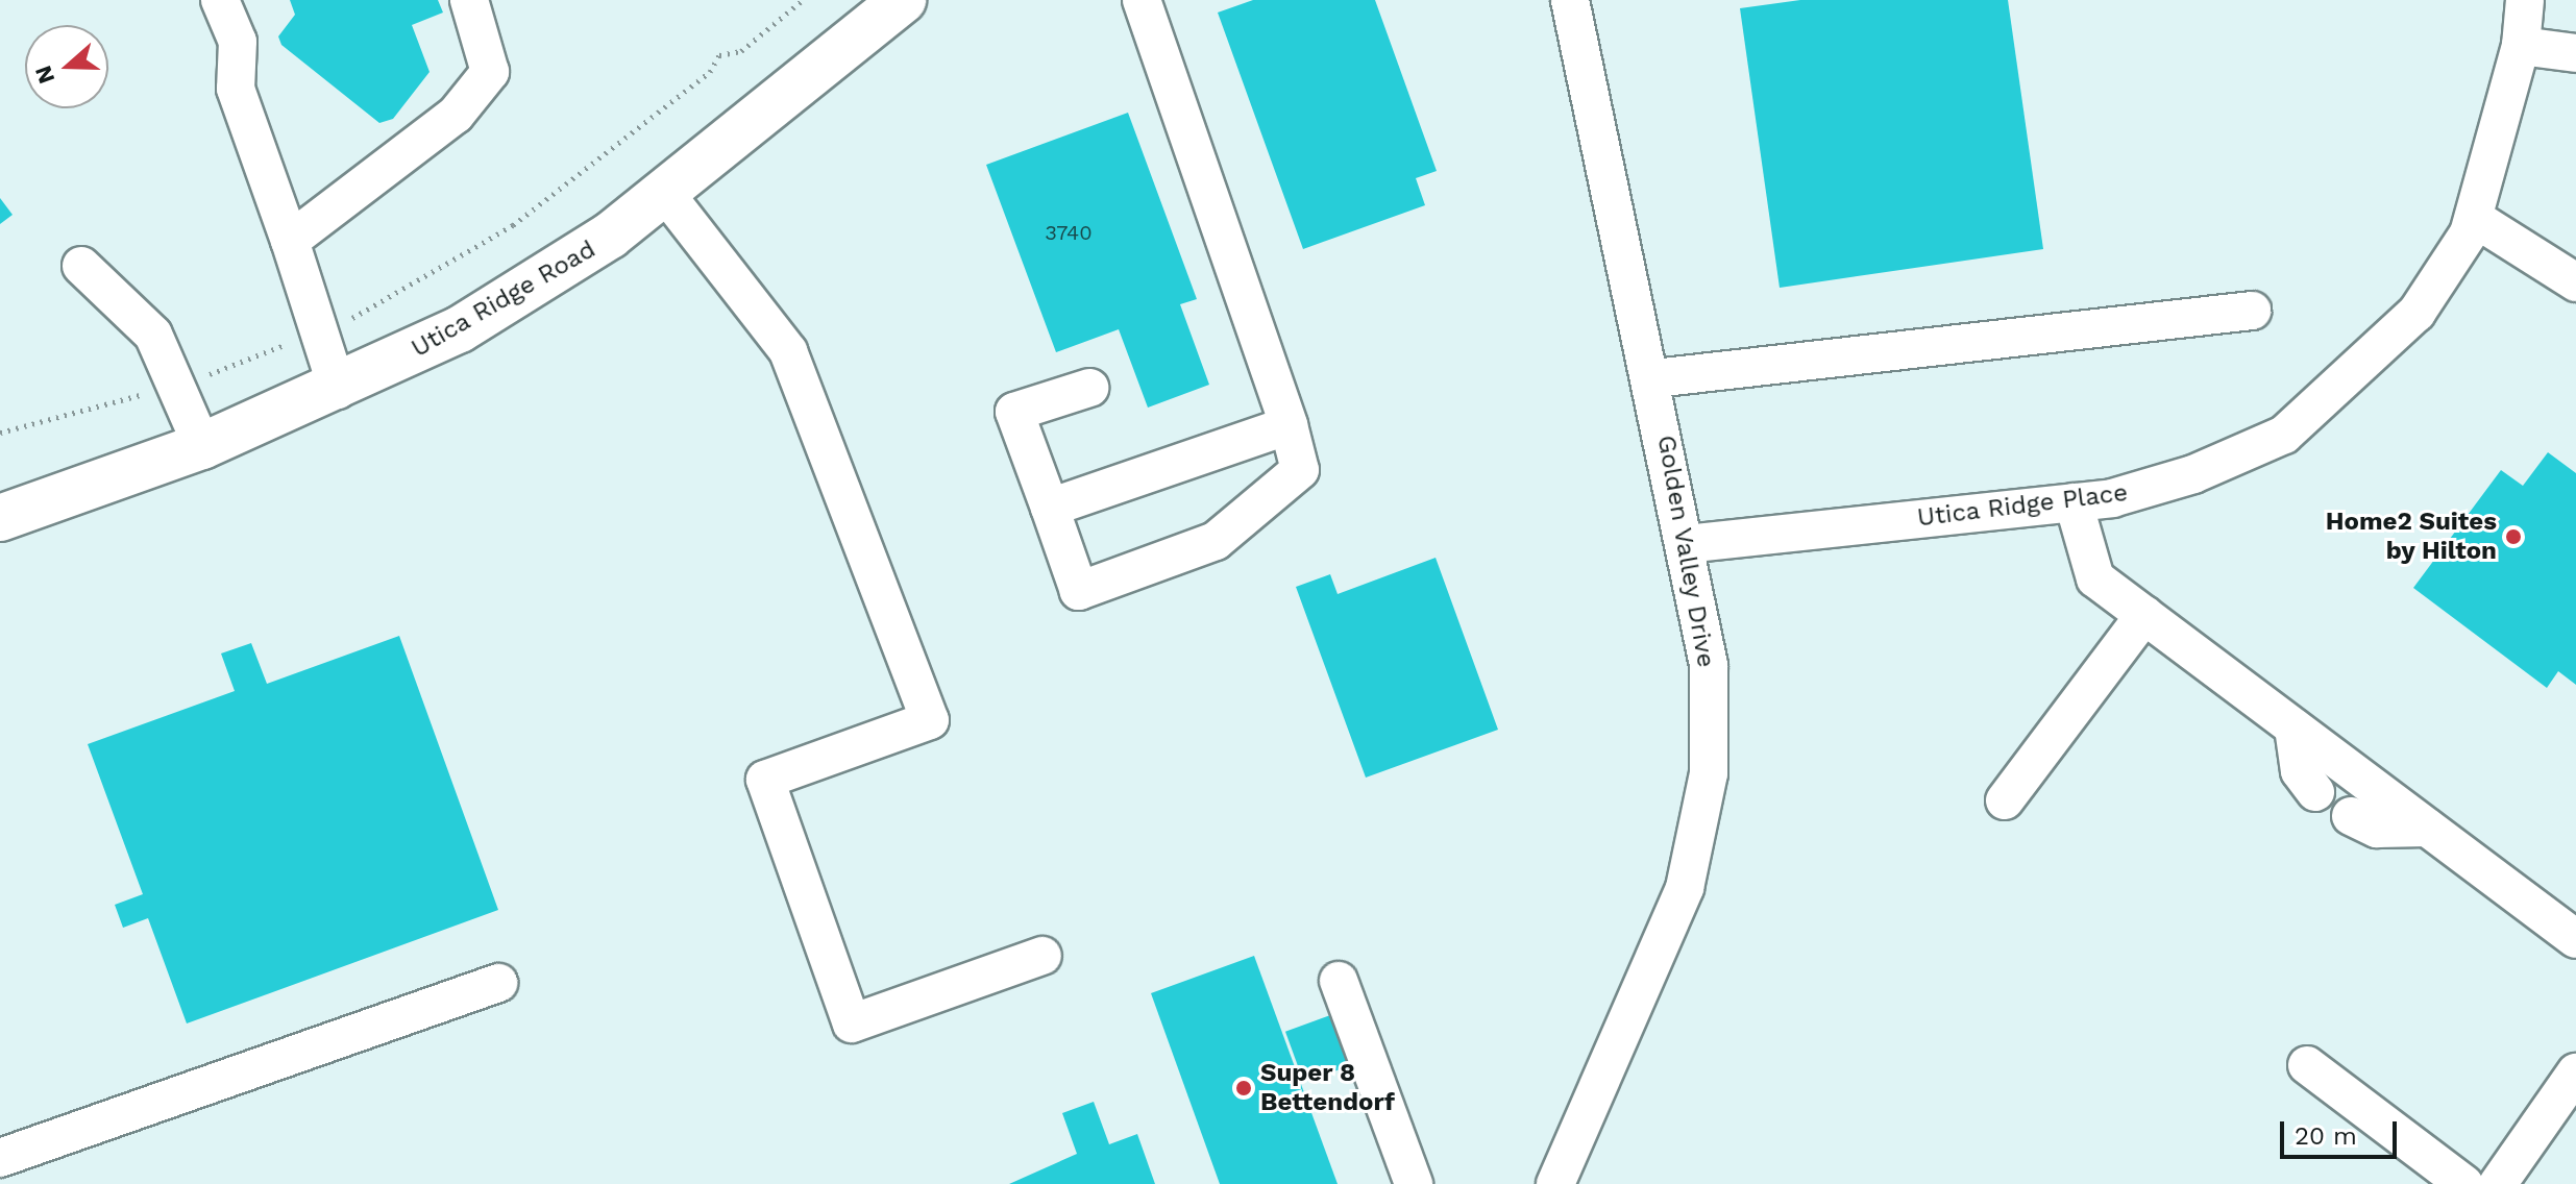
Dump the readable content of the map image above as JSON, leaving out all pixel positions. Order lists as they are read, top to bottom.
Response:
{
  "streets": {
    "main road": ["Utica Ridge Road"],
    "street": ["Utica Ridge Place", "Golden Valley Drive"]
  },
  "crossings": [
    ["Utica Ridge Place", "Golden Valley Drive"]
  ],
  "places": ["Home2 Suites by Hilton", "Super 8 Bettendorf"],
  "house_numbers": ["3740"],
  "scale_bar": "20 m",
  "north": "left"
}
